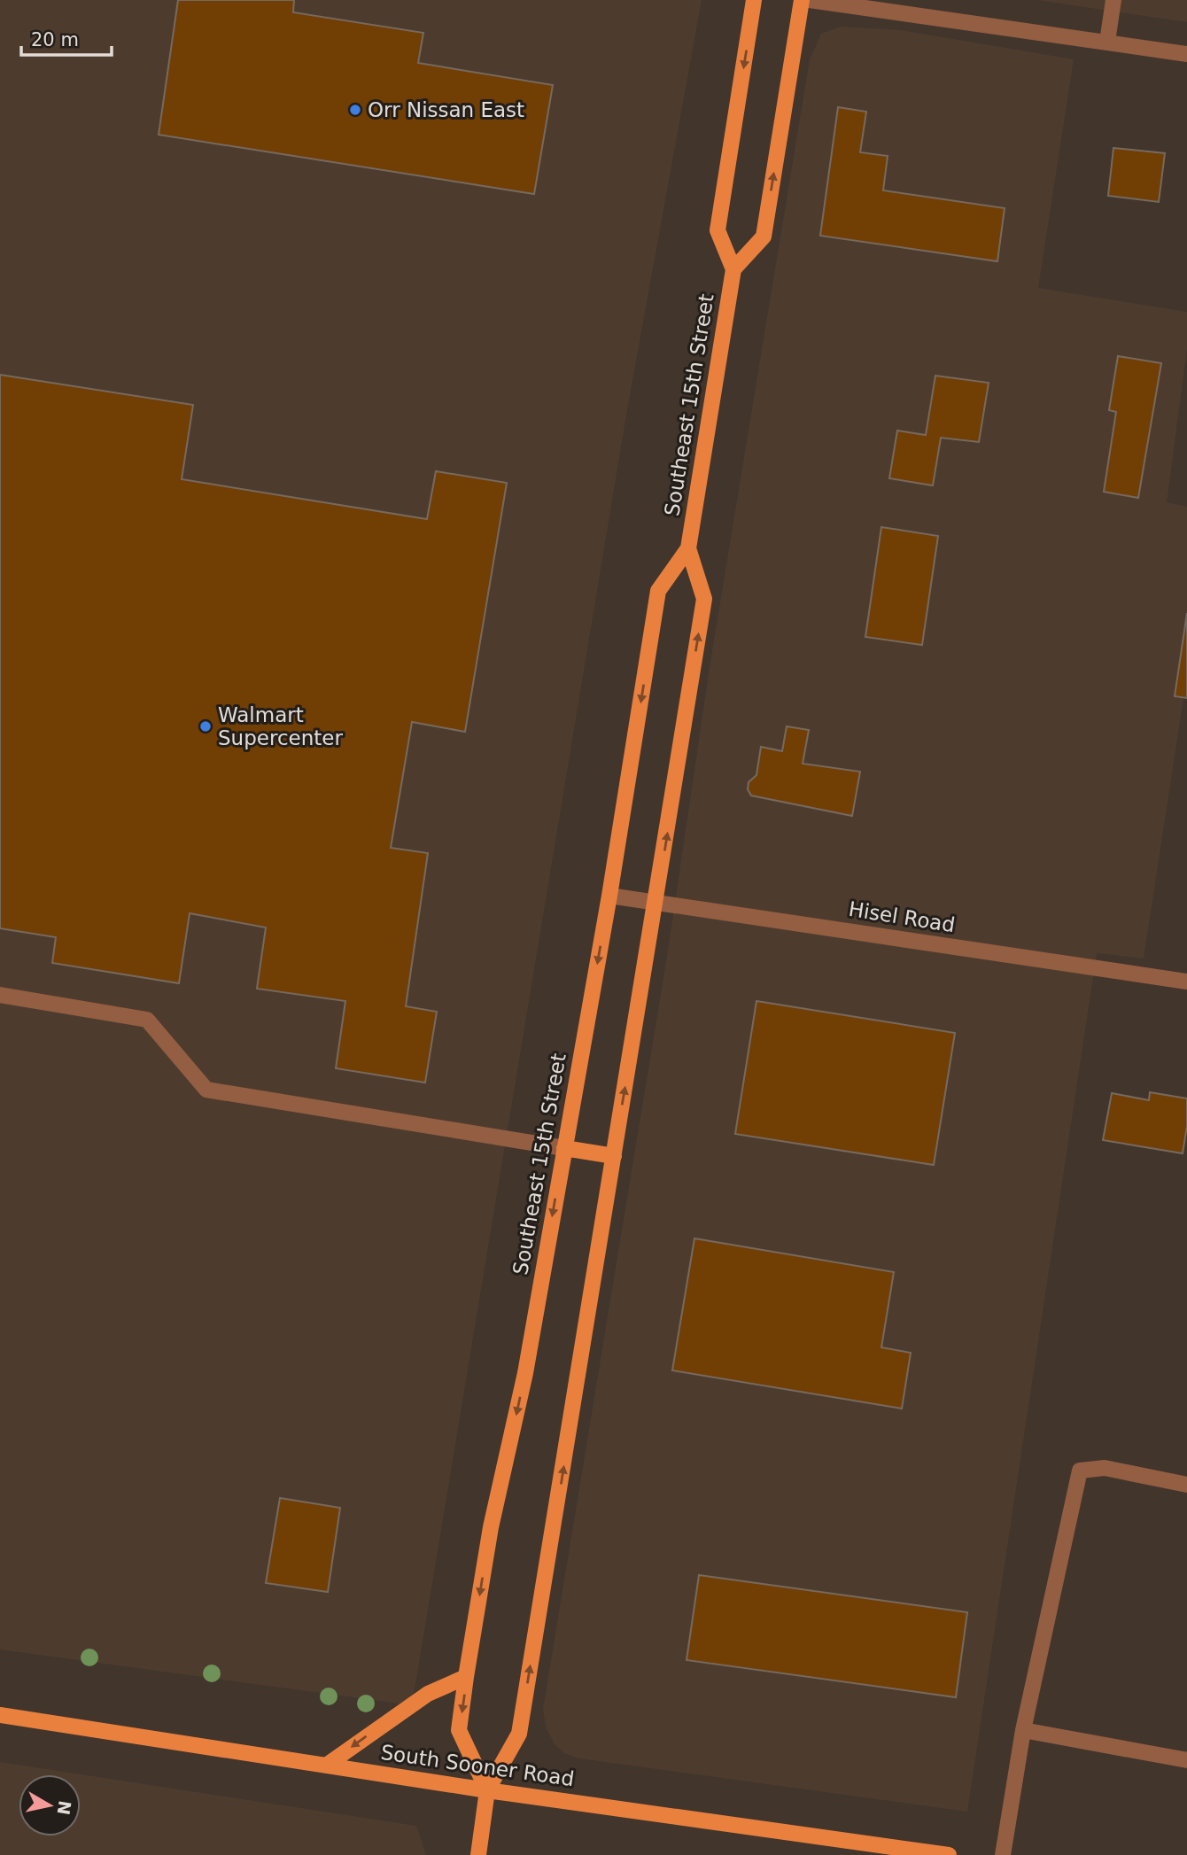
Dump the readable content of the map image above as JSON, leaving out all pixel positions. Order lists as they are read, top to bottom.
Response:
{
  "streets": {
    "main road": ["Southeast 15th Street", "South Sooner Road"],
    "street": ["Hisel Road"]
  },
  "crossings": [
    ["Southeast 15th Street", "Hisel Road"],
    ["Southeast 15th Street", "South Sooner Road"]
  ],
  "places": ["Orr Nissan East", "Walmart Supercenter"],
  "scale_bar": "20 m",
  "north": "right"
}
